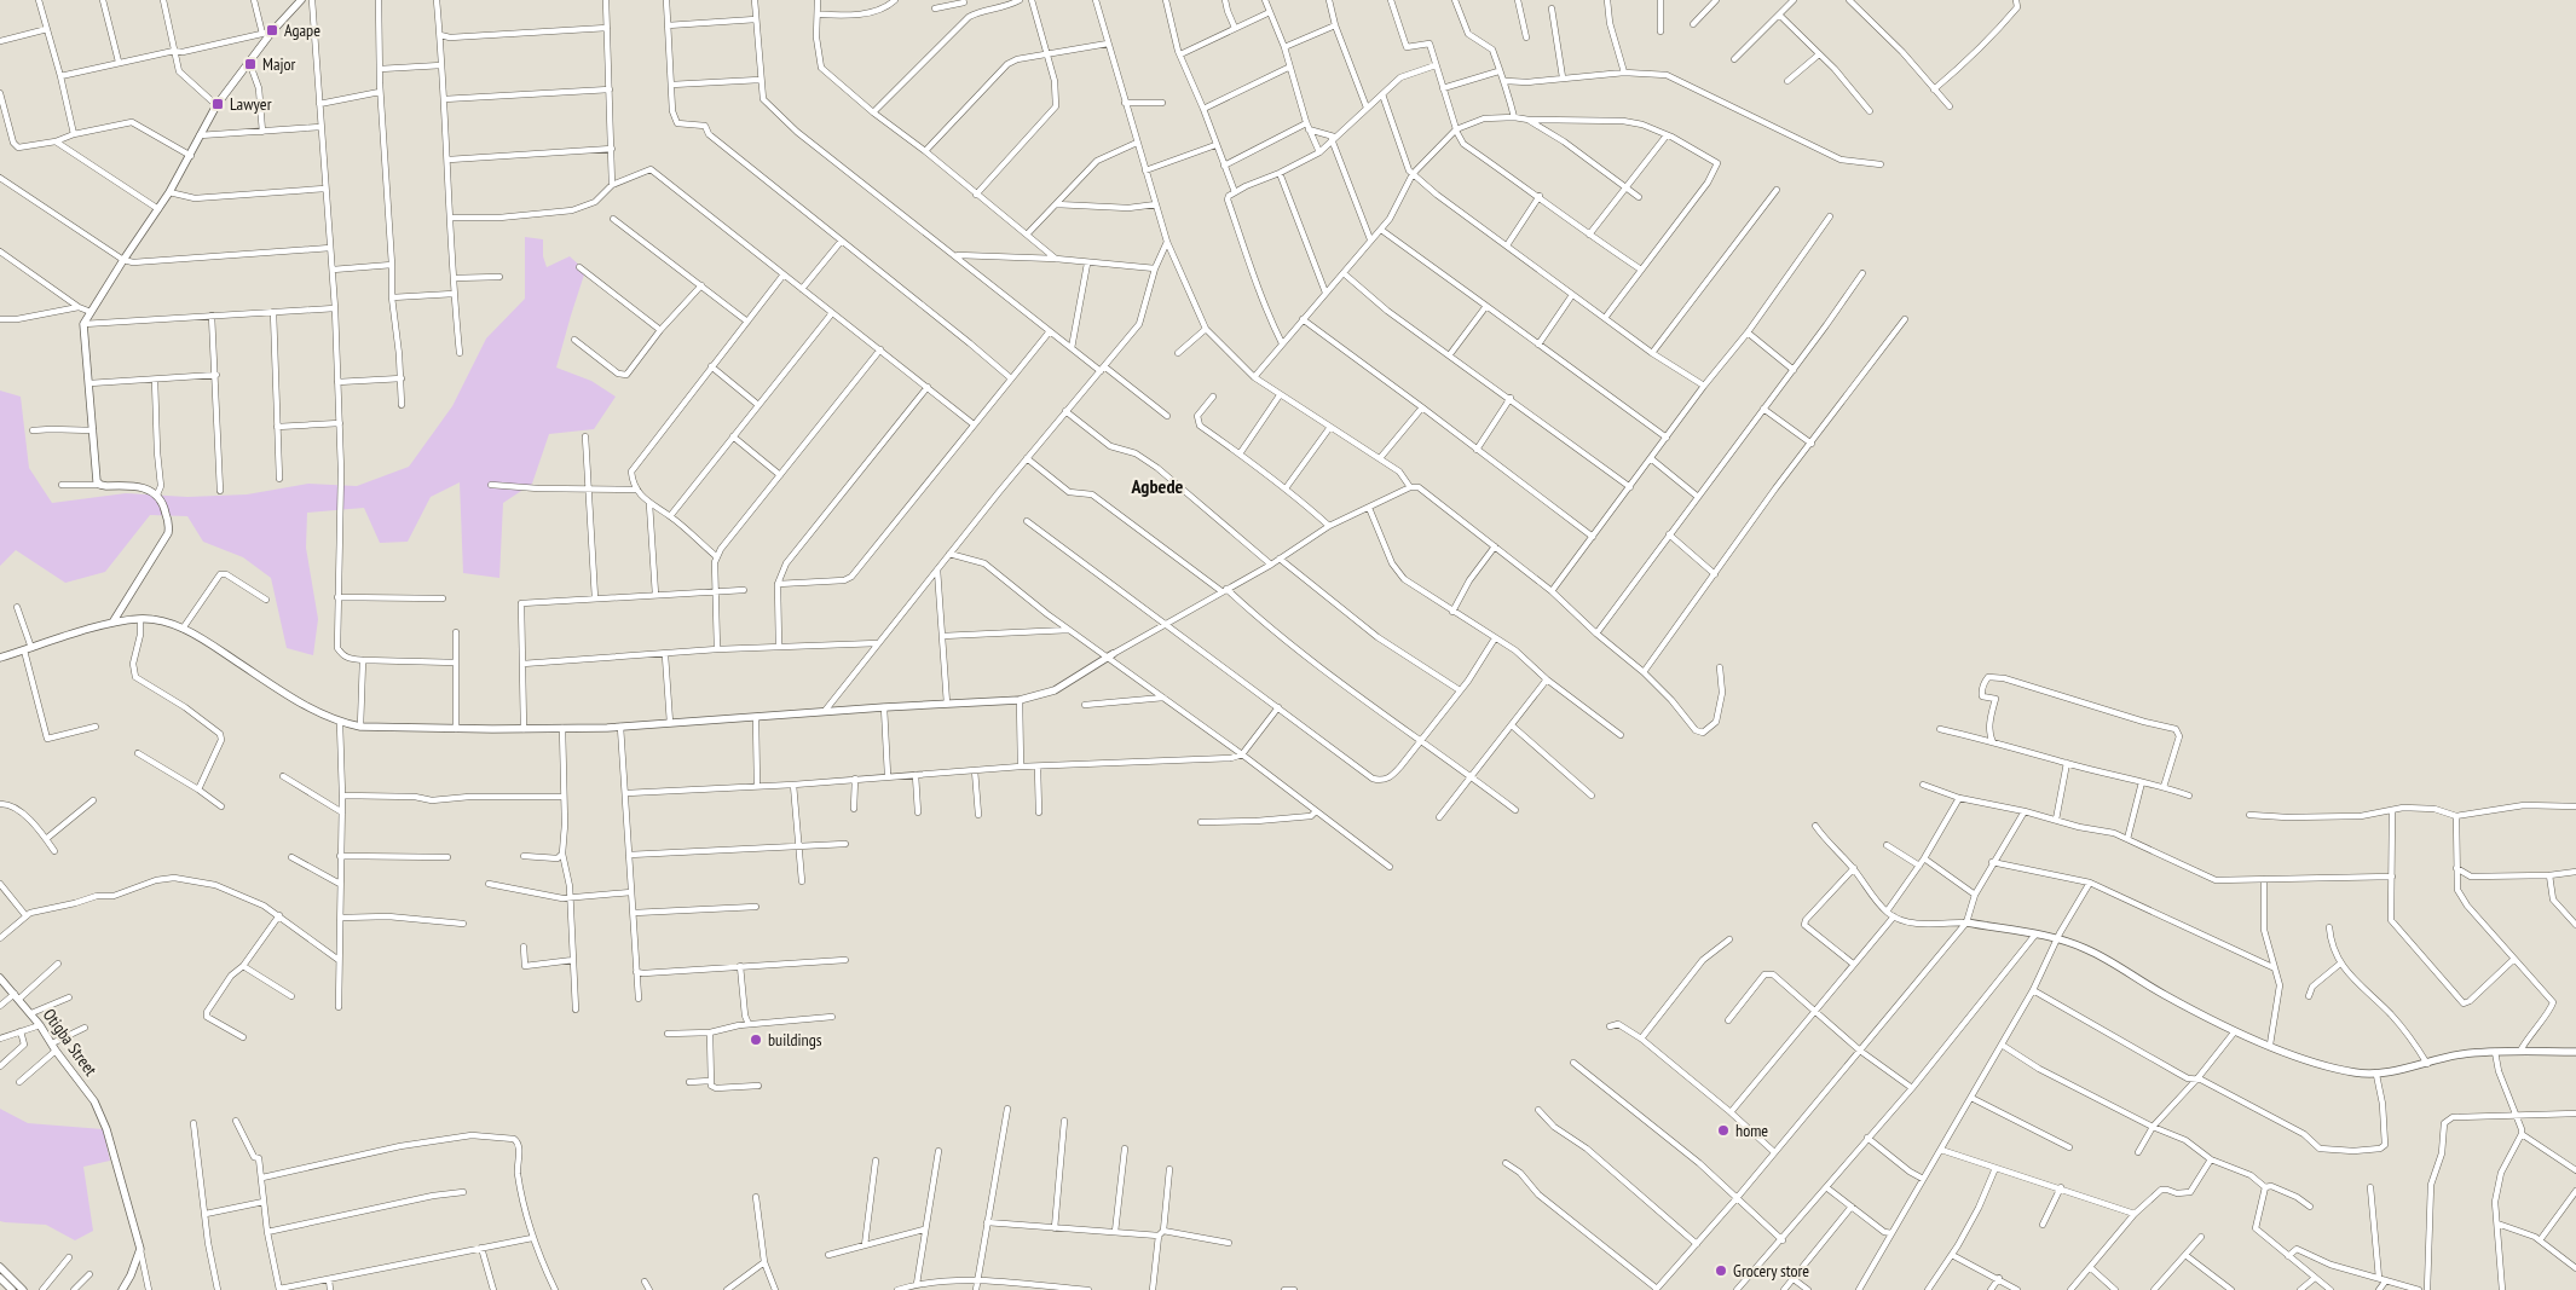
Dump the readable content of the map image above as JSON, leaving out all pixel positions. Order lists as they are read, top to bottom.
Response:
{
  "streets": {
    "street": ["Otigba Street"]
  },
  "districts": ["Agbede"],
  "places": {
    "transit": ["Agape", "Major", "Lawyer"],
    "other": ["buildings", "home", "Grocery store"]
  }
}
